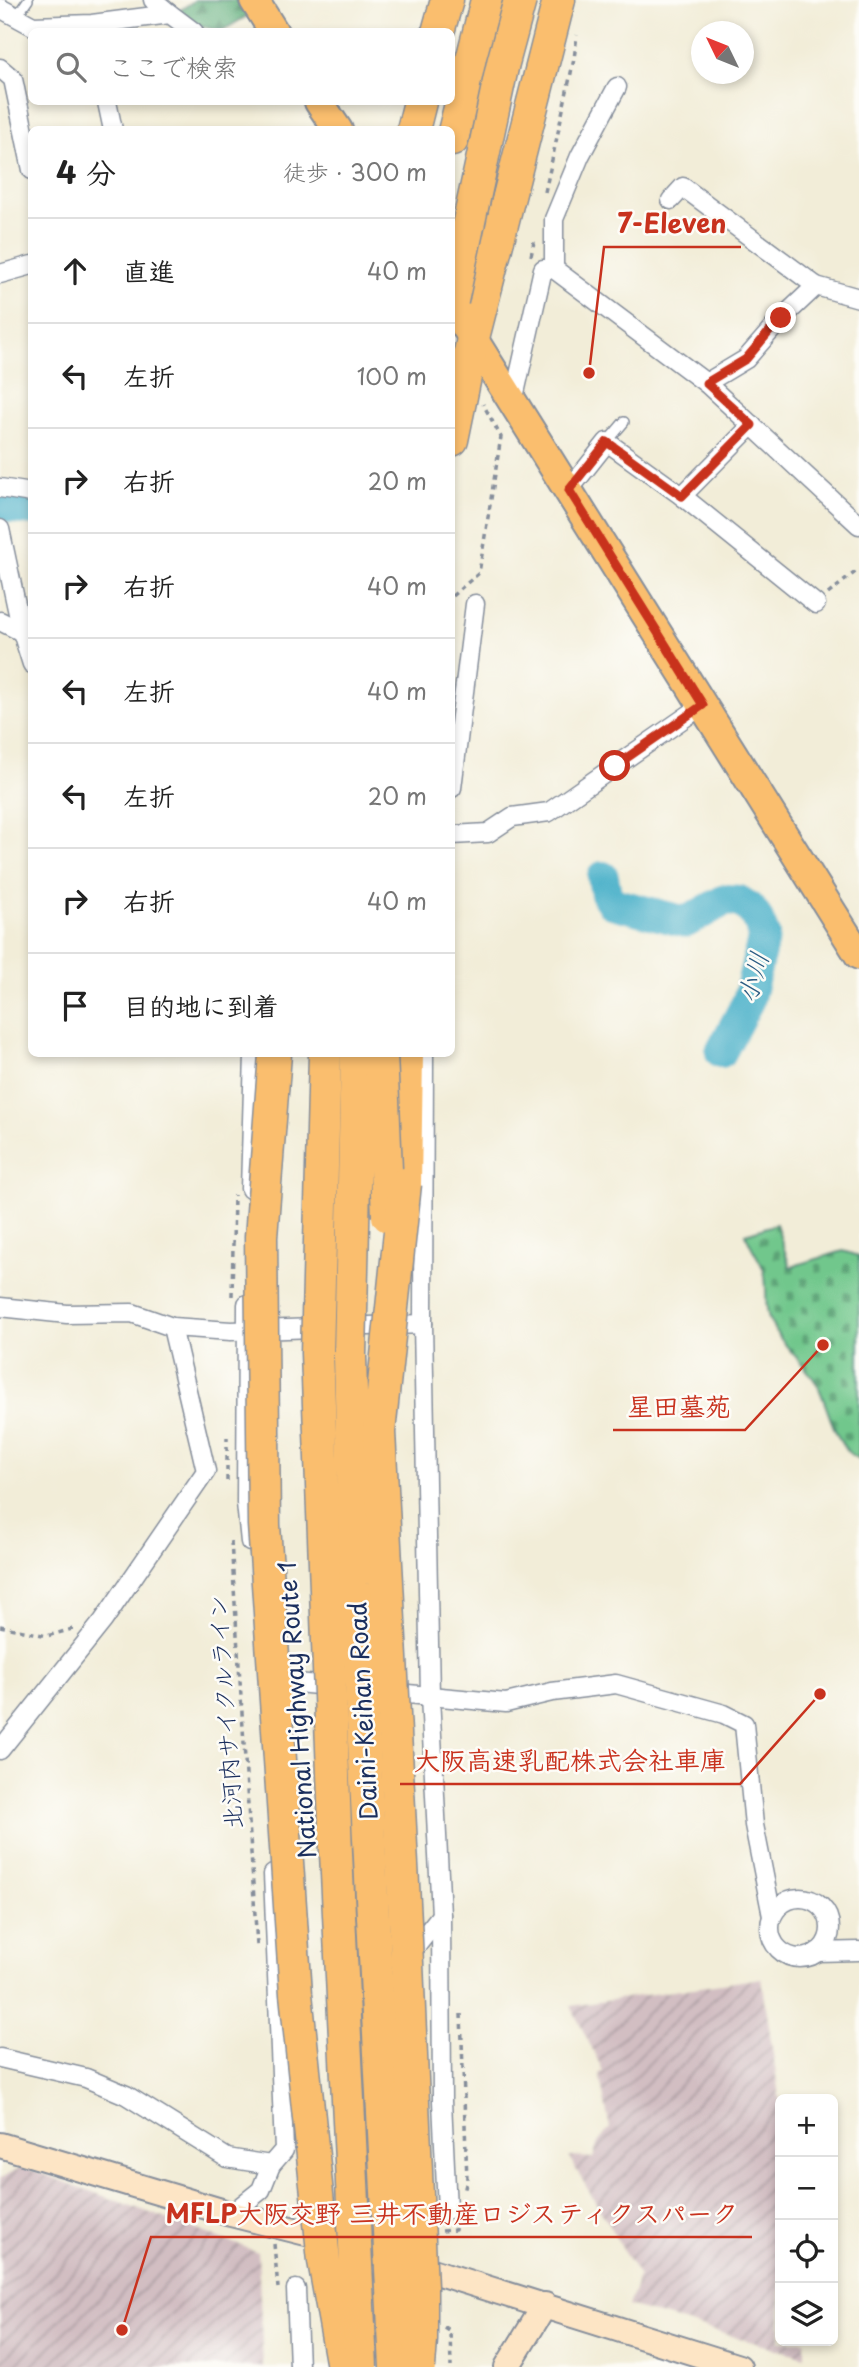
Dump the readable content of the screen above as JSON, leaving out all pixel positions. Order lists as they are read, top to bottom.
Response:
{
  "streets": {
    "highway": ["National Highway Route 1", "Daini-Keihan Road"],
    "path": ["北河内サイクルライン"]
  },
  "water": ["小川"],
  "places": [
    "7-Eleven",
    "星田墓苑",
    "大阪高速乳配株式会社車庫",
    "MFLP大阪交野 三井不動産ロジスティクスパーク"
  ],
  "north": "top left",
  "page": {
    "search": "ここで検索",
    "heading": ["4 分", "徒歩 · 300 m"],
    "list": [
      ["直進", "40 m"],
      ["左折", "100 m"],
      ["右折", "20 m"],
      ["右折", "40 m"],
      ["左折", "40 m"],
      ["左折", "20 m"],
      ["右折", "40 m"],
      "目的地に到着"
    ],
    "map_buttons": ["+", "−"]
  }
}
